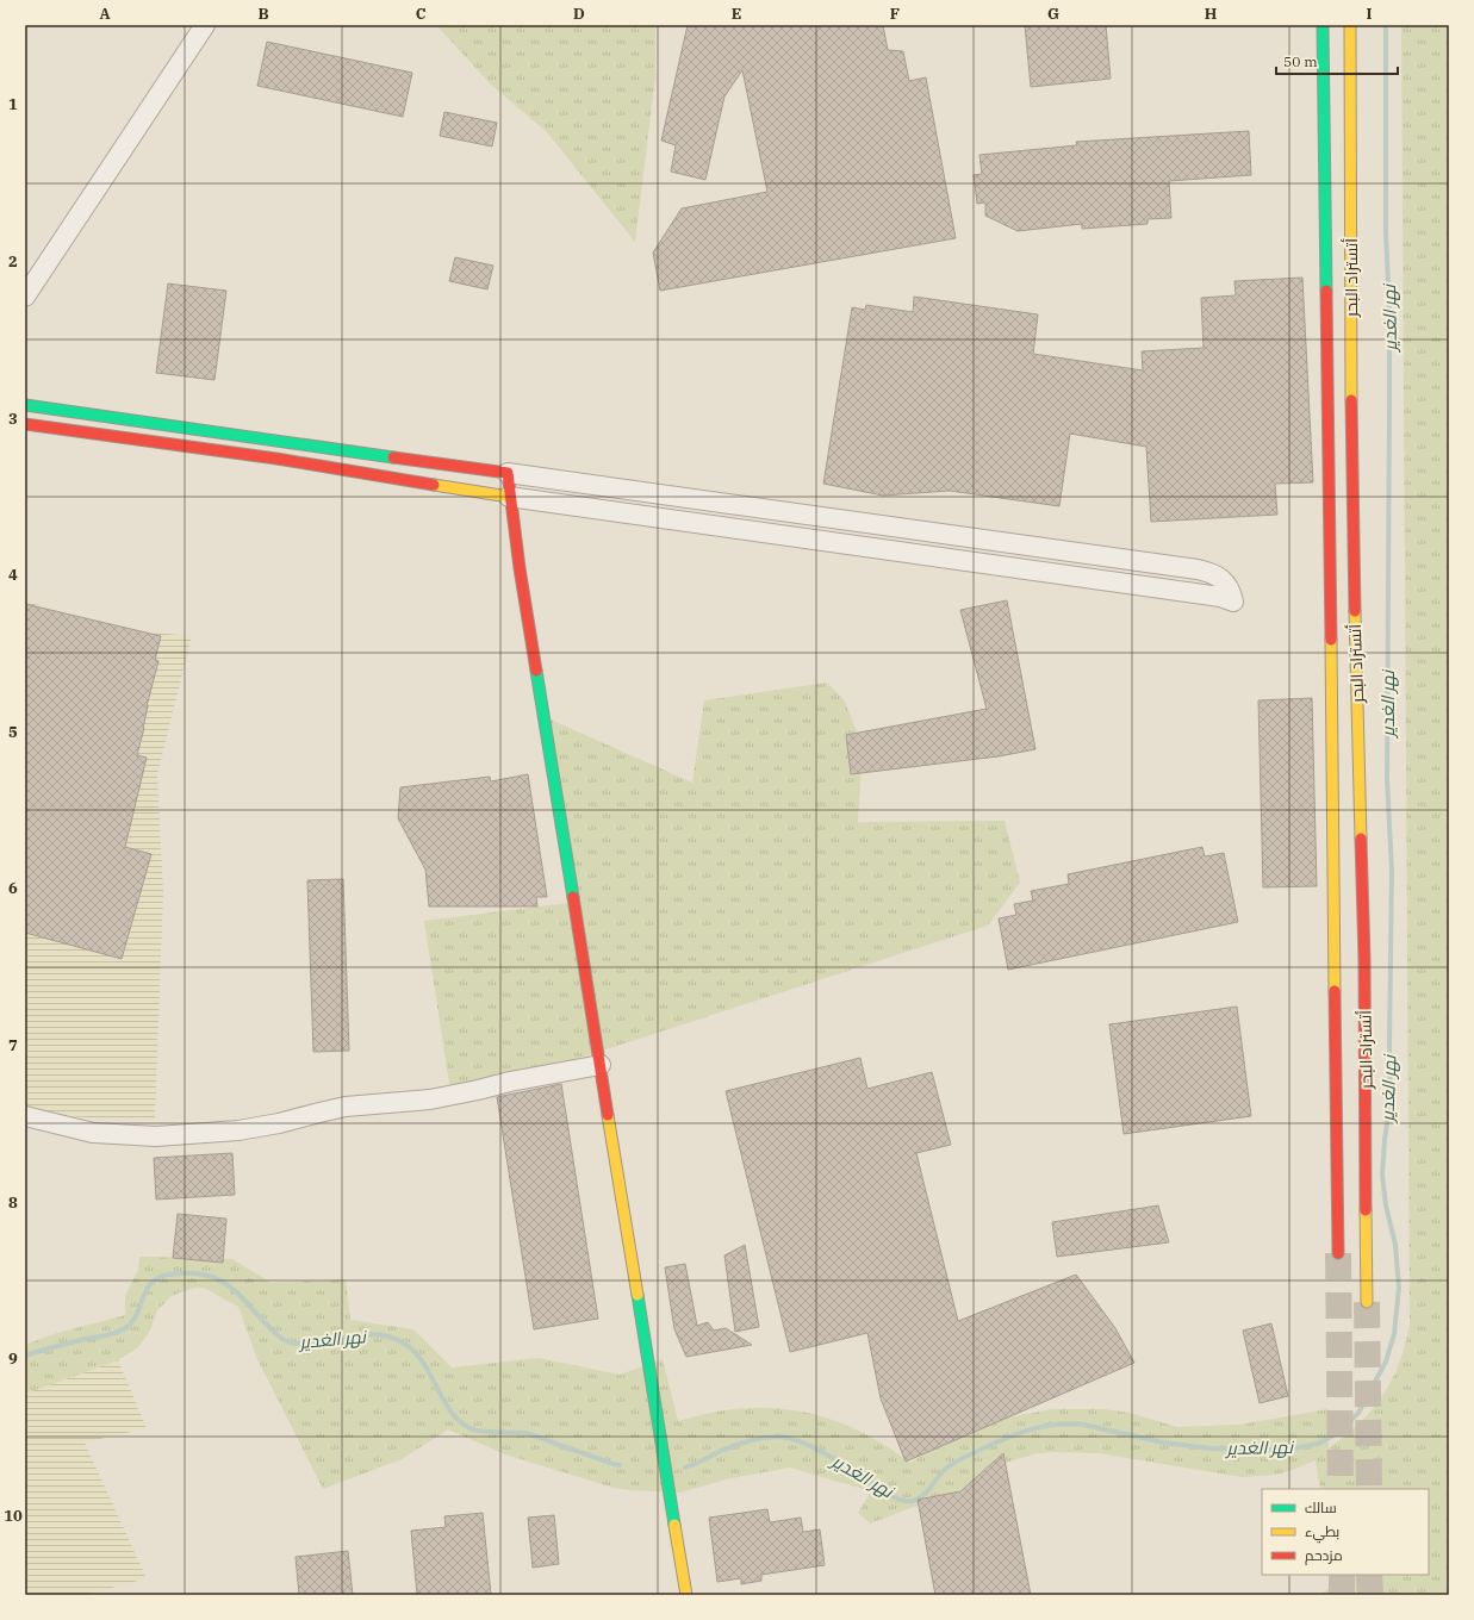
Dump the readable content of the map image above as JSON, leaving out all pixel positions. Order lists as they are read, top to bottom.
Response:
{
  "streets": {
    "main road": ["أتستراد البحر"]
  },
  "water": ["نهر الغدير"],
  "legend": ["سالك", "بطيء", "مزدحم"],
  "scale_bar": "50 m",
  "grid": {
    "columns": [
      "A",
      "B",
      "C",
      "D",
      "E",
      "F",
      "G",
      "H",
      "I"
    ],
    "rows": [
      "1",
      "2",
      "3",
      "4",
      "5",
      "6",
      "7",
      "8",
      "9",
      "10"
    ]
  }
}
